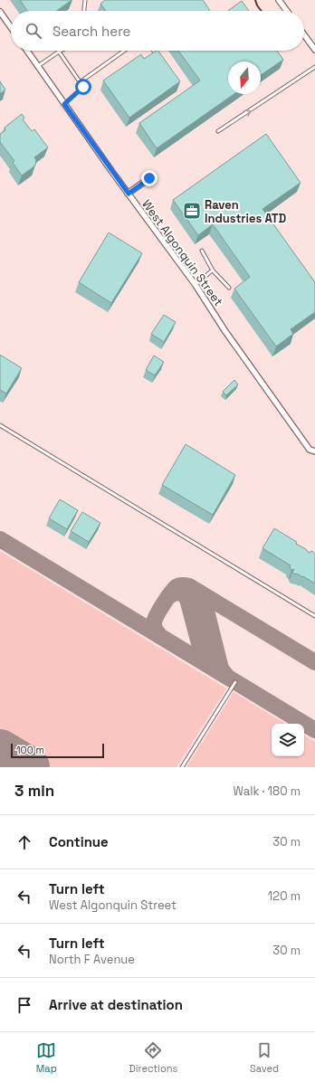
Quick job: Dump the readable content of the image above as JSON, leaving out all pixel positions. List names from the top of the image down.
{
  "streets": {
    "street": ["West Algonquin Street"]
  },
  "places": {
    "office": ["Raven Industries ATD"]
  },
  "scale_bar": "100 m",
  "north": "bottom",
  "page": {
    "search": "Search here",
    "scale": "100 m",
    "heading": ["3 min", "Walk · 180 m"],
    "list": [
      ["Continue", "30 m"],
      ["Turn left", "West Algonquin Street", "120 m"],
      ["Turn left", "North F Avenue", "30 m"],
      "Arrive at destination"
    ],
    "nav": ["Map", "Directions", "Saved"]
  }
}
